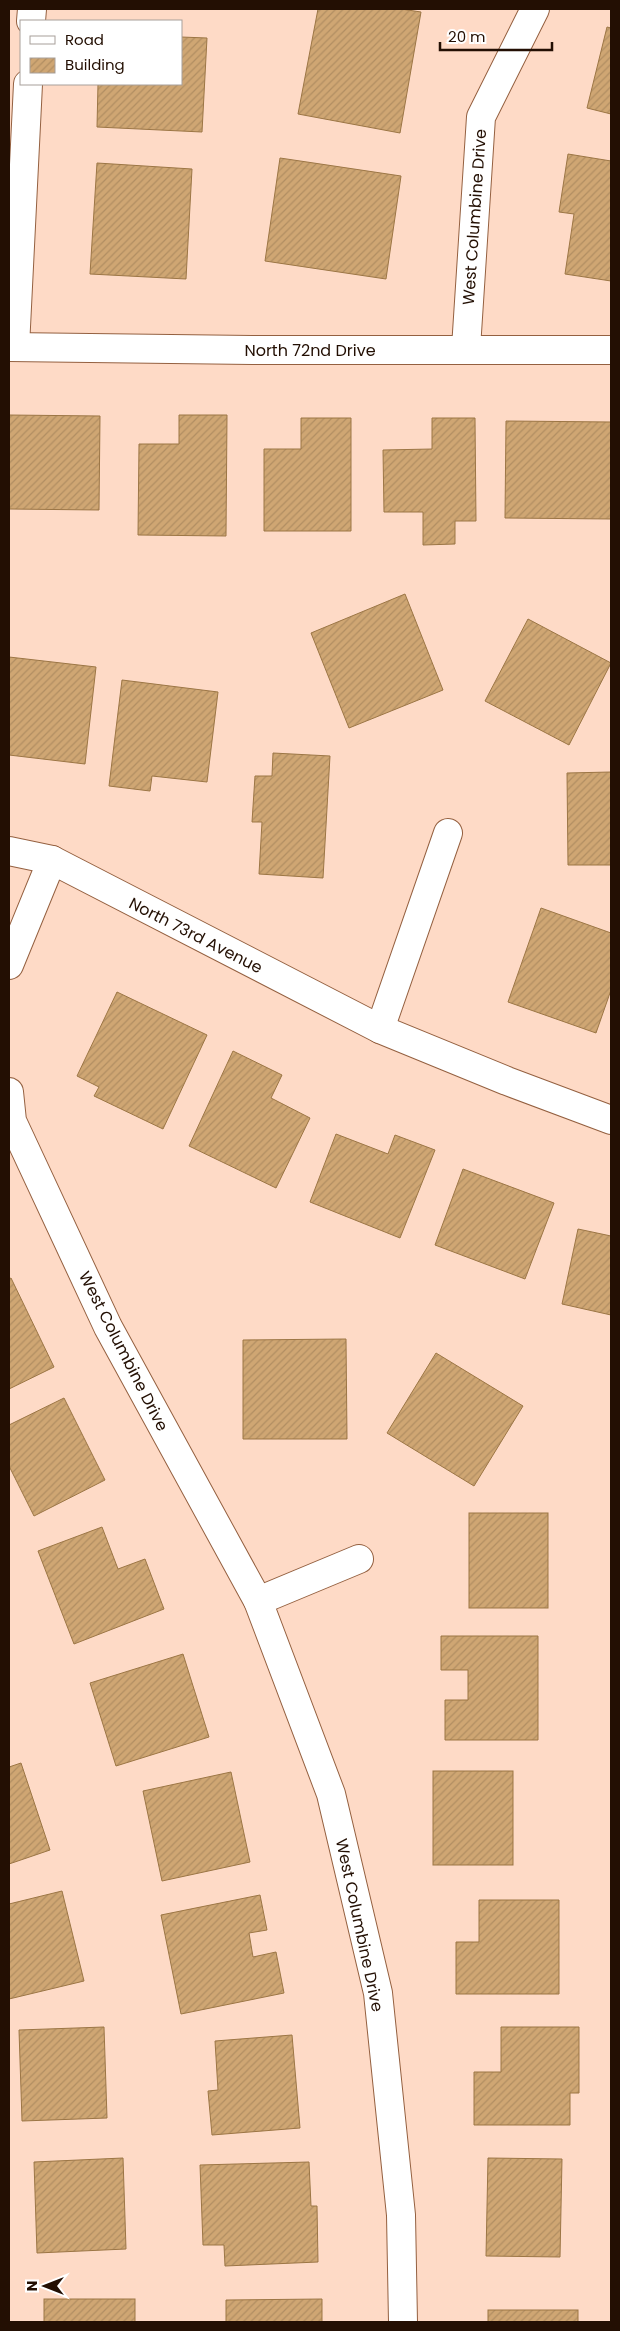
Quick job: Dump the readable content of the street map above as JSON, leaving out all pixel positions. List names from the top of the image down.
{
  "streets": {
    "street": ["West Columbine Drive", "North 72nd Drive", "North 73rd Avenue"]
  },
  "crossings": [
    ["West Columbine Drive", "North 72nd Drive"]
  ],
  "legend": ["Road", "Building"],
  "scale_bar": "20 m",
  "north": "left"
}
